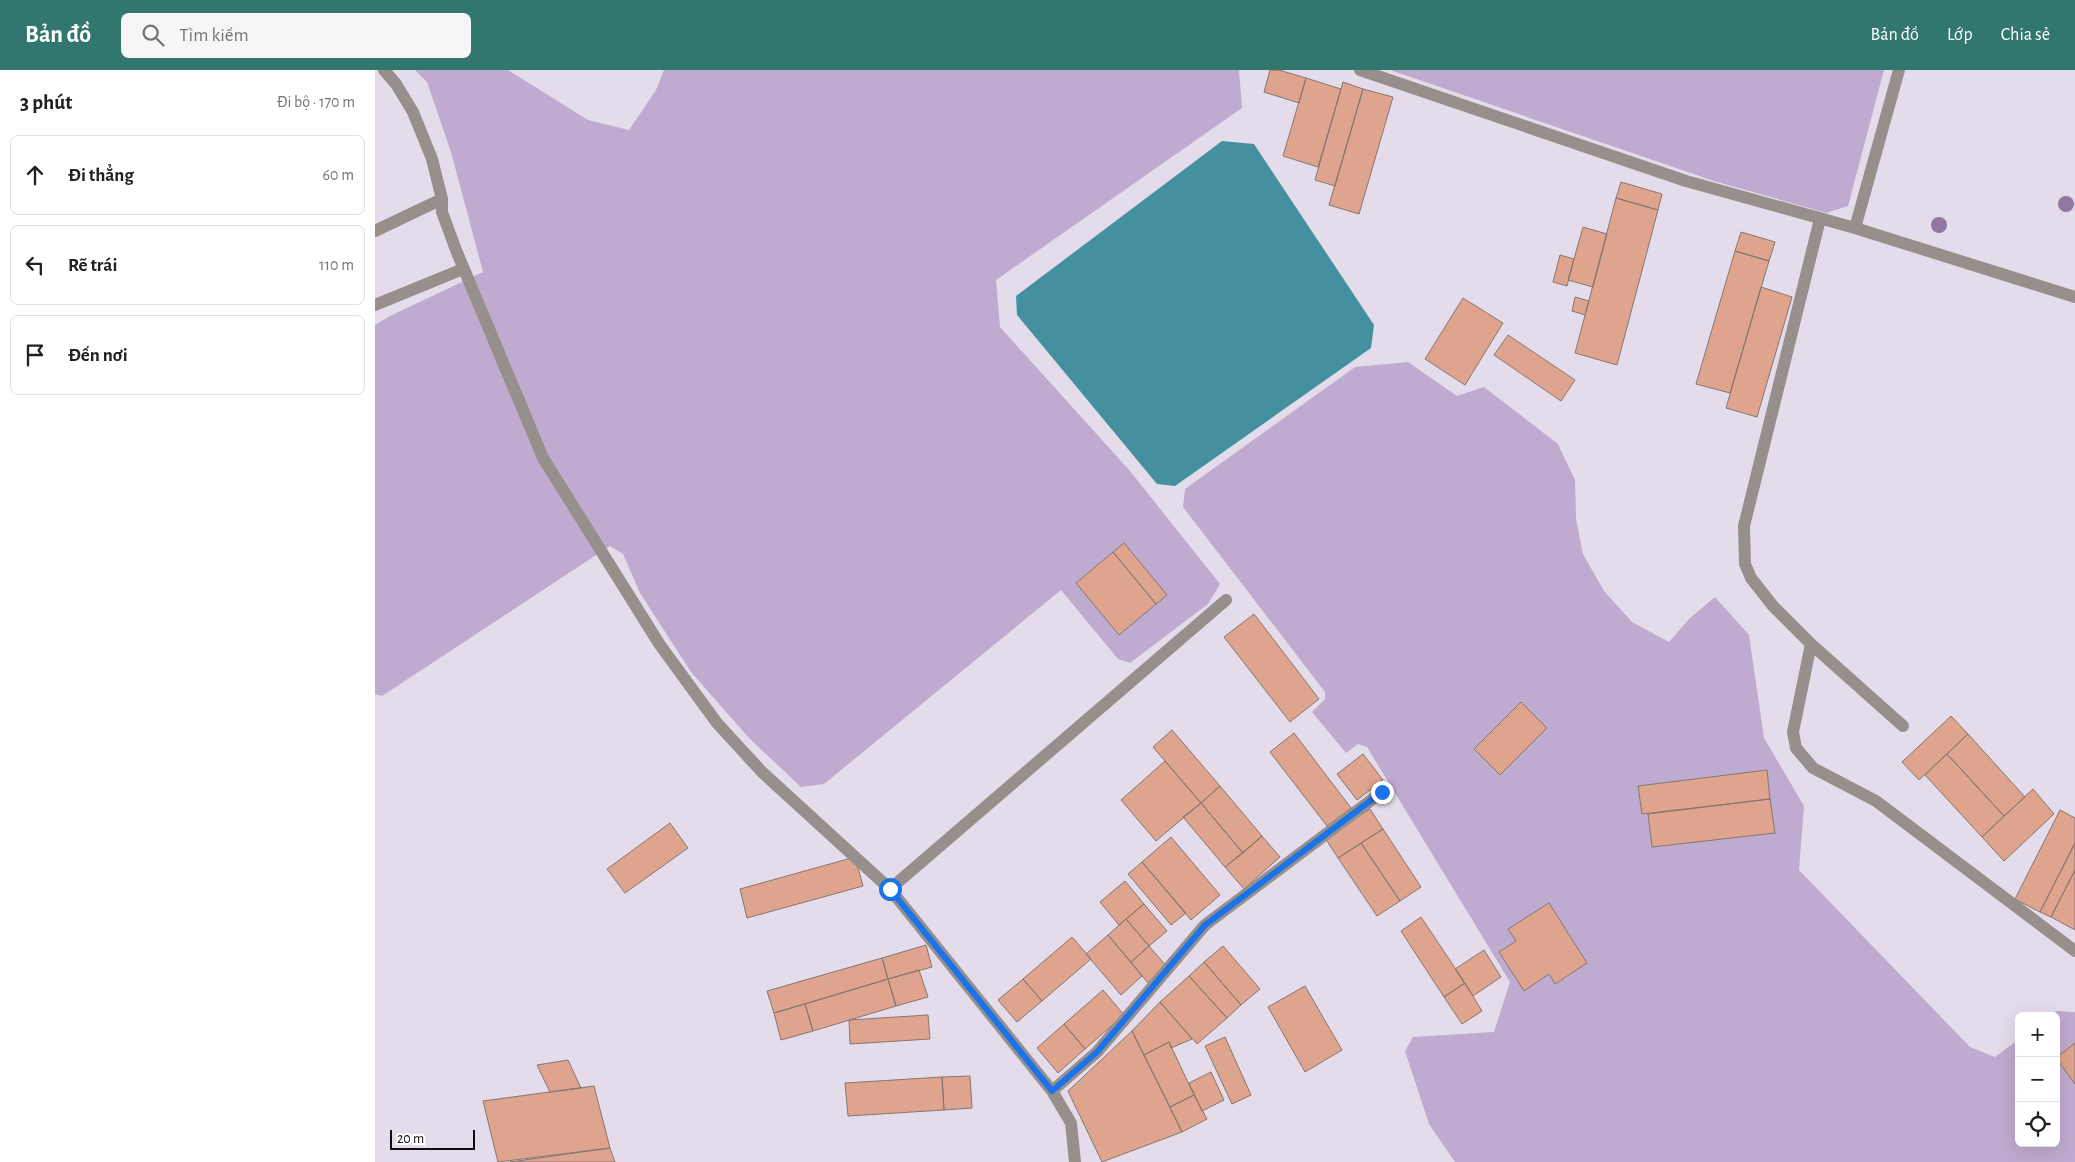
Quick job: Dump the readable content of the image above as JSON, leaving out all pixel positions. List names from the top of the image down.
{
  "scale_bar": "20 m",
  "page": {
    "header": "Bản đồ",
    "search": "Tìm kiếm",
    "nav": ["Bản đồ", "Lớp", "Chia sẻ"],
    "heading": ["3 phút", "Đi bộ · 170 m"],
    "list": [
      ["Đi thẳng", "60 m"],
      ["Rẽ trái", "110 m"],
      "Đến nơi"
    ],
    "map_buttons": ["+", "−"],
    "scale": "20 m"
  }
}
